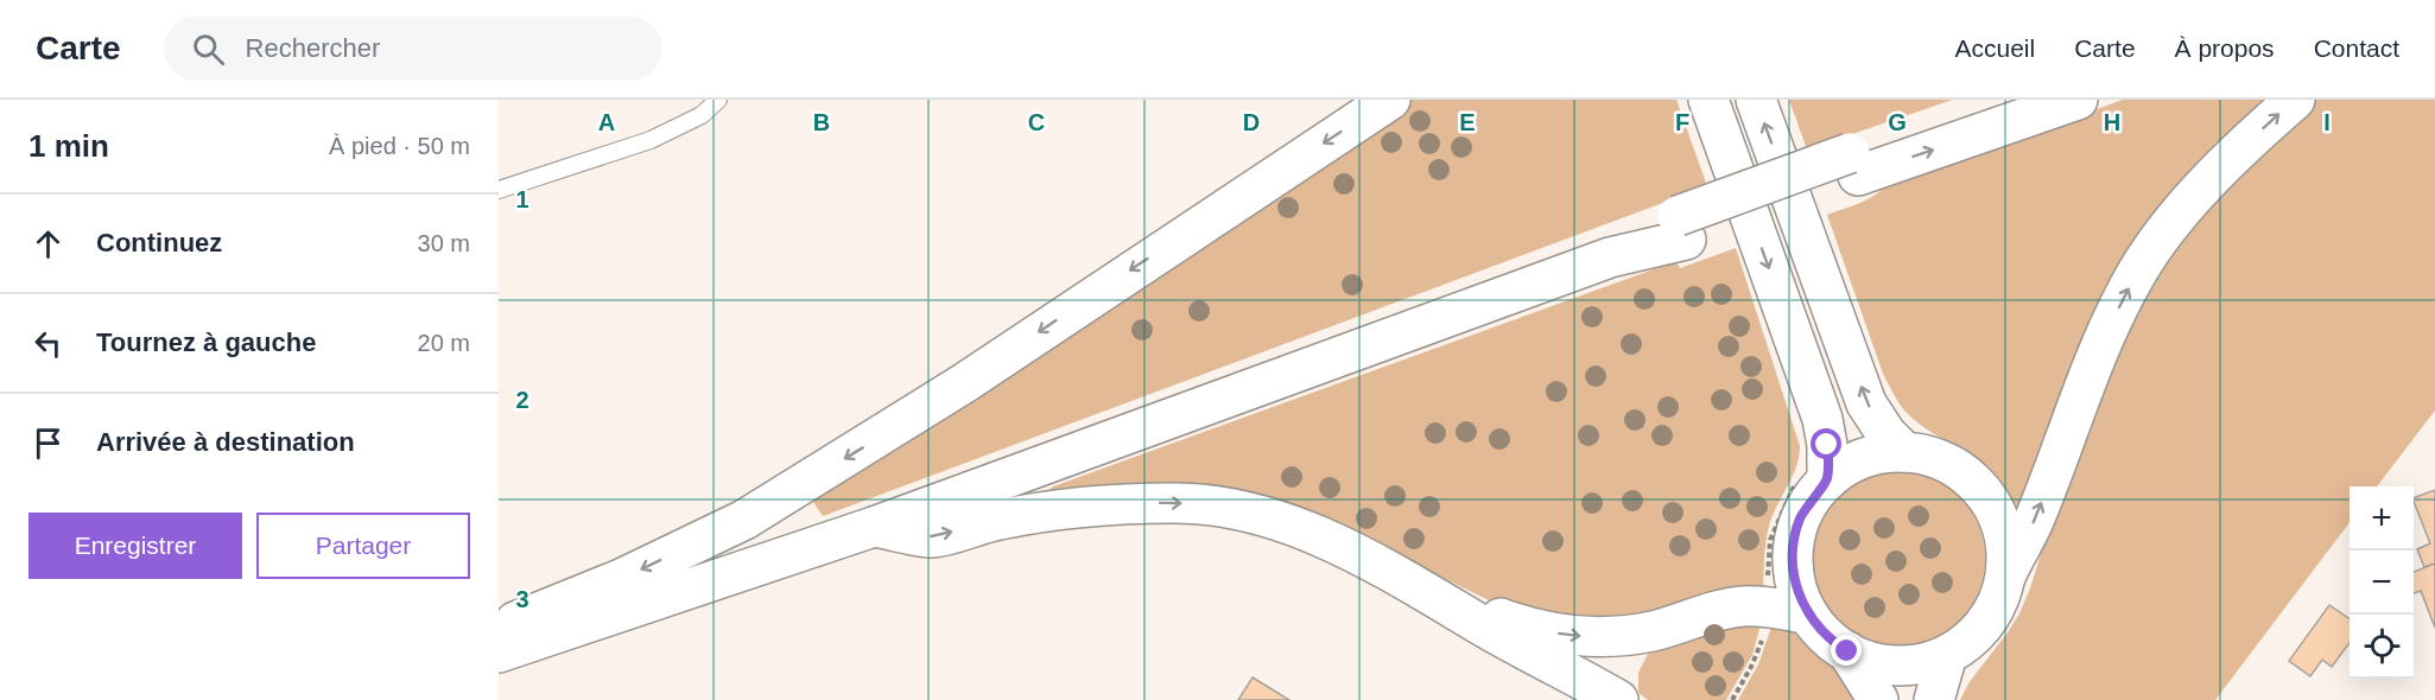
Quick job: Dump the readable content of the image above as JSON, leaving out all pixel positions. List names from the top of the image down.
{
  "page": {
    "header": "Carte",
    "search": "Rechercher",
    "nav": [
      "Accueil",
      "Carte",
      "À propos",
      "Contact"
    ],
    "heading": ["1 min", "À pied · 50 m"],
    "list": [
      ["Continuez", "30 m"],
      ["Tournez à gauche", "20 m"],
      "Arrivée à destination"
    ],
    "map_buttons": ["+", "−"],
    "buttons": ["Enregistrer", "Partager"]
  },
  "grid": {
    "columns": [
      "A",
      "B",
      "C",
      "D",
      "E",
      "F",
      "G",
      "H",
      "I"
    ],
    "rows": ["1", "2", "3"]
  }
}
